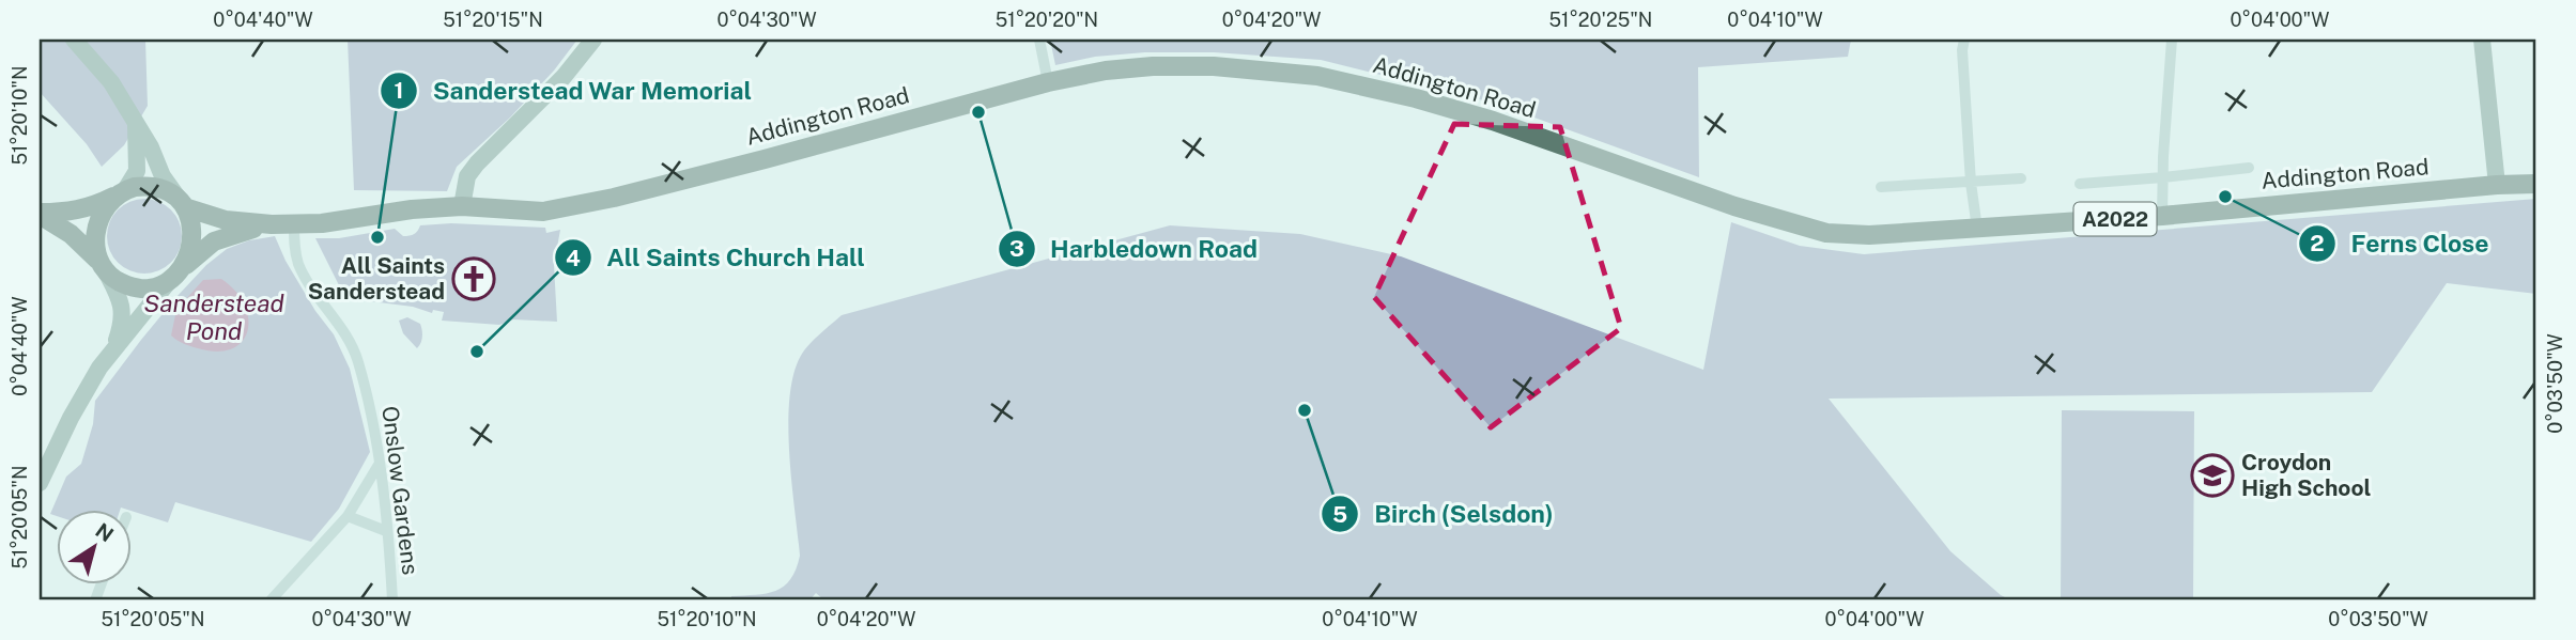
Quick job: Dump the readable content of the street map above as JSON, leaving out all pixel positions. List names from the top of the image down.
{
  "streets": {
    "main road": ["Addington Road", "A2022"],
    "street": ["Onslow Gardens"]
  },
  "crossings": [
    ["Addington Road", "A2022"],
    ["Addington Road", "Onslow Gardens"]
  ],
  "water": ["Sanderstead Pond"],
  "places": {
    "other": [
      "Harbledown Road",
      "Ferns Close",
      "Sanderstead War Memorial",
      "All Saints Church Hall",
      "Birch (Selsdon)"
    ],
    "church": ["All Saints Sanderstead"],
    "school or university": ["Croydon High School"]
  },
  "north": "top right",
  "coordinates": [
    "0°04'40\"W",
    "51°20'15\"N",
    "0°04'30\"W",
    "51°20'20\"N",
    "0°04'20\"W",
    "51°20'25\"N",
    "0°04'10\"W",
    "0°04'00\"W",
    "51°20'10\"N",
    "0°03'50\"W",
    "51°20'05\"N"
  ]
}
